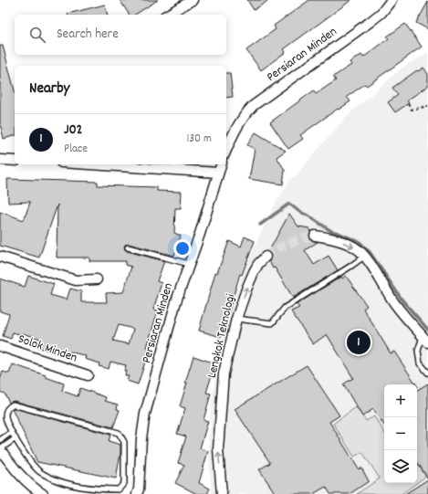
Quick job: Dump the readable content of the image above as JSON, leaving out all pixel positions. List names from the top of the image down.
{
  "streets": {
    "street": ["Persiaran Minden", "Lengkok Teknologi", "Solok Minden"]
  },
  "one_way": ["Lengkok Teknologi"],
  "page": {
    "search": "Search here",
    "heading": "Nearby",
    "list": [
      {
        "mark": "1",
        "name": "J02",
        "note": "Place",
        "value": "130 m"
      }
    ],
    "pins": "1",
    "map_buttons": ["+", "−"]
  }
}
